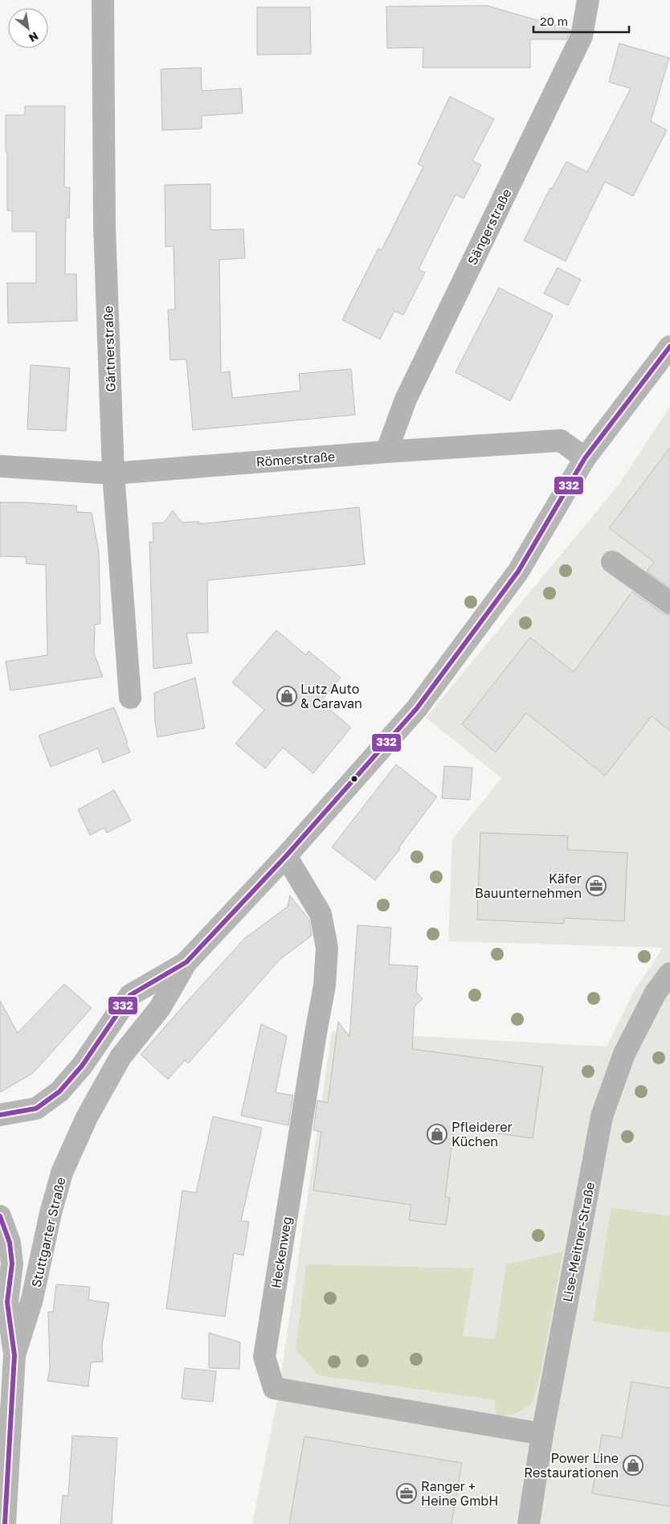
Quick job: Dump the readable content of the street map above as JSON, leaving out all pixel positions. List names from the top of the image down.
{
  "streets": {
    "main road": ["Stuttgarter Straße"],
    "street": [
      "Sängerstraße",
      "Gärtnerstraße",
      "Römerstraße",
      "Lise-Meitner-Straße",
      "Heckenweg"
    ]
  },
  "crossings": [
    ["Sängerstraße", "Römerstraße"],
    ["Gärtnerstraße", "Römerstraße"],
    ["Römerstraße", "Stuttgarter Straße"],
    ["Stuttgarter Straße", "Heckenweg"],
    ["Lise-Meitner-Straße", "Heckenweg"]
  ],
  "places": {
    "shop": ["Lutz Auto & Caravan", "Pfleiderer Küchen", "Power Line Restaurationen"],
    "office": ["Käfer Bauunternehmen", "Ranger + Heine GmbH"]
  },
  "lines": ["transit line 332"],
  "scale_bar": "20 m",
  "north": "bottom right"
}
